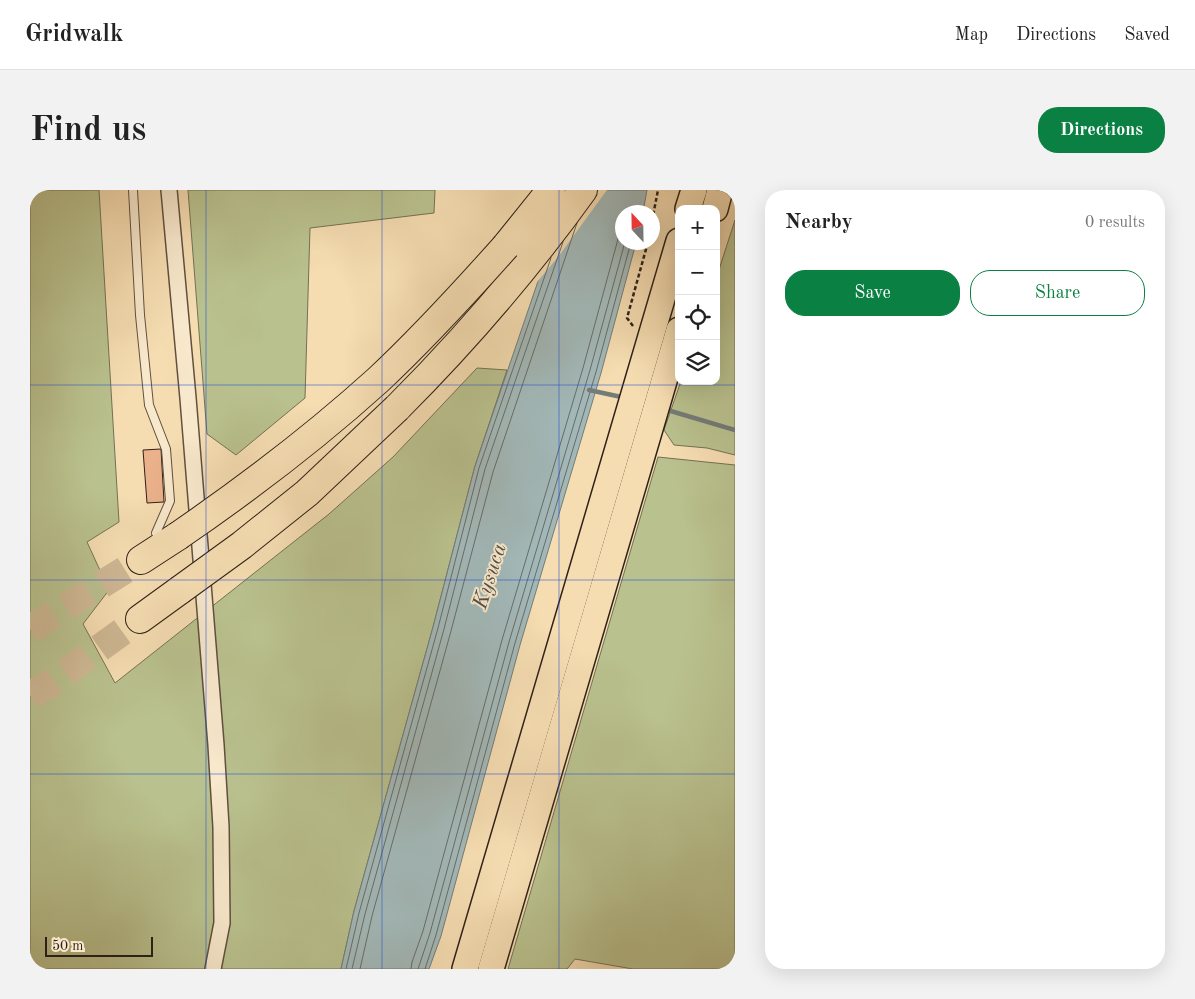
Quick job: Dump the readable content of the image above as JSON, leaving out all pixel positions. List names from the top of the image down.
{
  "water": ["Kysuca"],
  "scale_bar": "50 m",
  "north": "top",
  "page": {
    "header": "Gridwalk",
    "nav": ["Map", "Directions", "Saved"],
    "buttons": [
      "Directions",
      ["Save", "Share"]
    ],
    "title": "Find us",
    "heading": ["Nearby", "0 results"],
    "map_buttons": ["+", "−"],
    "scale": "50 m"
  }
}
